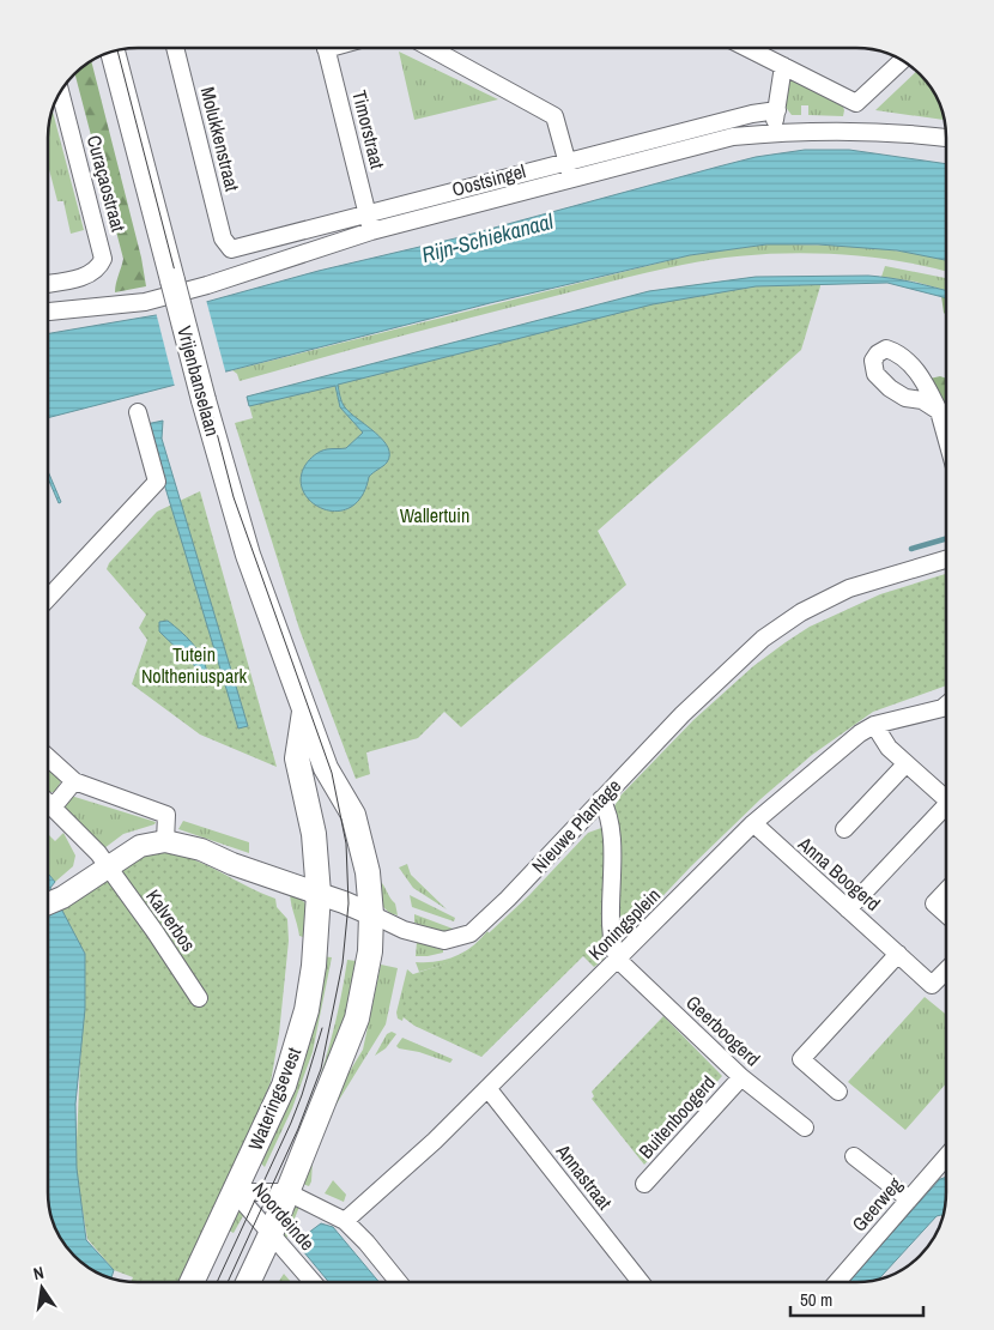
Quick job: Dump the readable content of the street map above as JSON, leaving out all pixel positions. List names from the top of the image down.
{
  "streets": {
    "main road": ["Vrijenbanselaan", "Wateringsevest"],
    "street": [
      "Timorstraat",
      "Molukkenstraat",
      "Oostsingel",
      "Curaçaostraat",
      "Nieuwe Plantage",
      "Anna Boogerd",
      "Kalverbos",
      "Koningsplein",
      "Geerboogerd",
      "Buitenboogerd",
      "Annastraat",
      "Geerweg",
      "Noordeinde"
    ]
  },
  "crossings": [
    ["Timorstraat", "Oostsingel"],
    ["Molukkenstraat", "Oostsingel"],
    ["Vrijenbanselaan", "Nieuwe Plantage"],
    ["Vrijenbanselaan", "Wateringsevest"],
    ["Nieuwe Plantage", "Kalverbos"],
    ["Nieuwe Plantage", "Wateringsevest"],
    ["Anna Boogerd", "Koningsplein"],
    ["Koningsplein", "Geerboogerd"],
    ["Koningsplein", "Annastraat"],
    ["Koningsplein", "Noordeinde"],
    ["Geerboogerd", "Buitenboogerd"],
    ["Wateringsevest", "Noordeinde"]
  ],
  "water": ["Rijn-Schiekanaal"],
  "parks": ["Wallertuin", "Tutein Noltheniuspark"],
  "scale_bar": "50 m",
  "north": "top"
}
